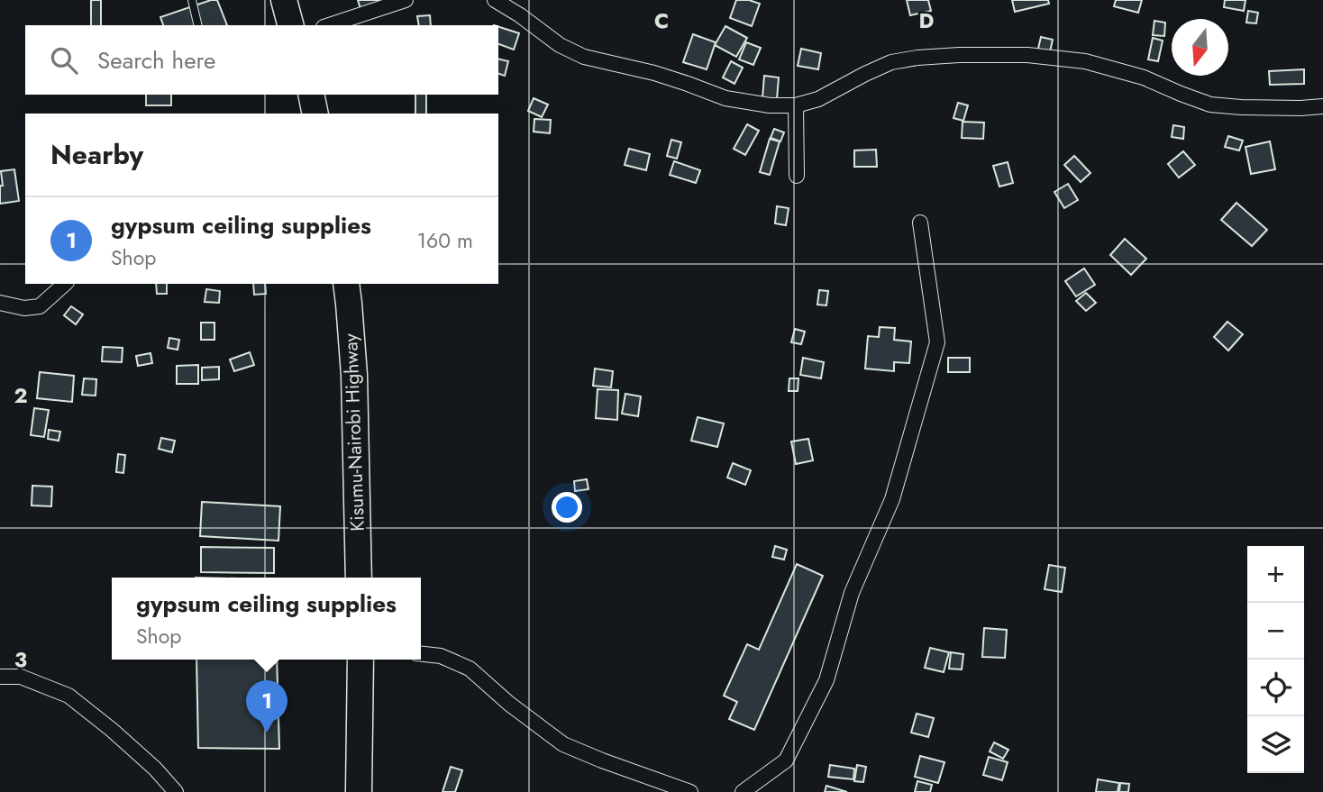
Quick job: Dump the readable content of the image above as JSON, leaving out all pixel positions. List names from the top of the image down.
{
  "streets": {
    "highway": ["Kisumu-Nairobi Highway"]
  },
  "north": "bottom",
  "page": {
    "search": "Search here",
    "heading": "Nearby",
    "list": [
      {
        "mark": "1",
        "name": "gypsum ceiling supplies",
        "note": "Shop",
        "value": "160 m"
      }
    ],
    "map_buttons": ["+", "−"],
    "popup": ["gypsum ceiling supplies", "Shop"],
    "pins": "1"
  },
  "grid": {
    "columns": ["C", "D"],
    "rows": ["2", "3"]
  }
}
